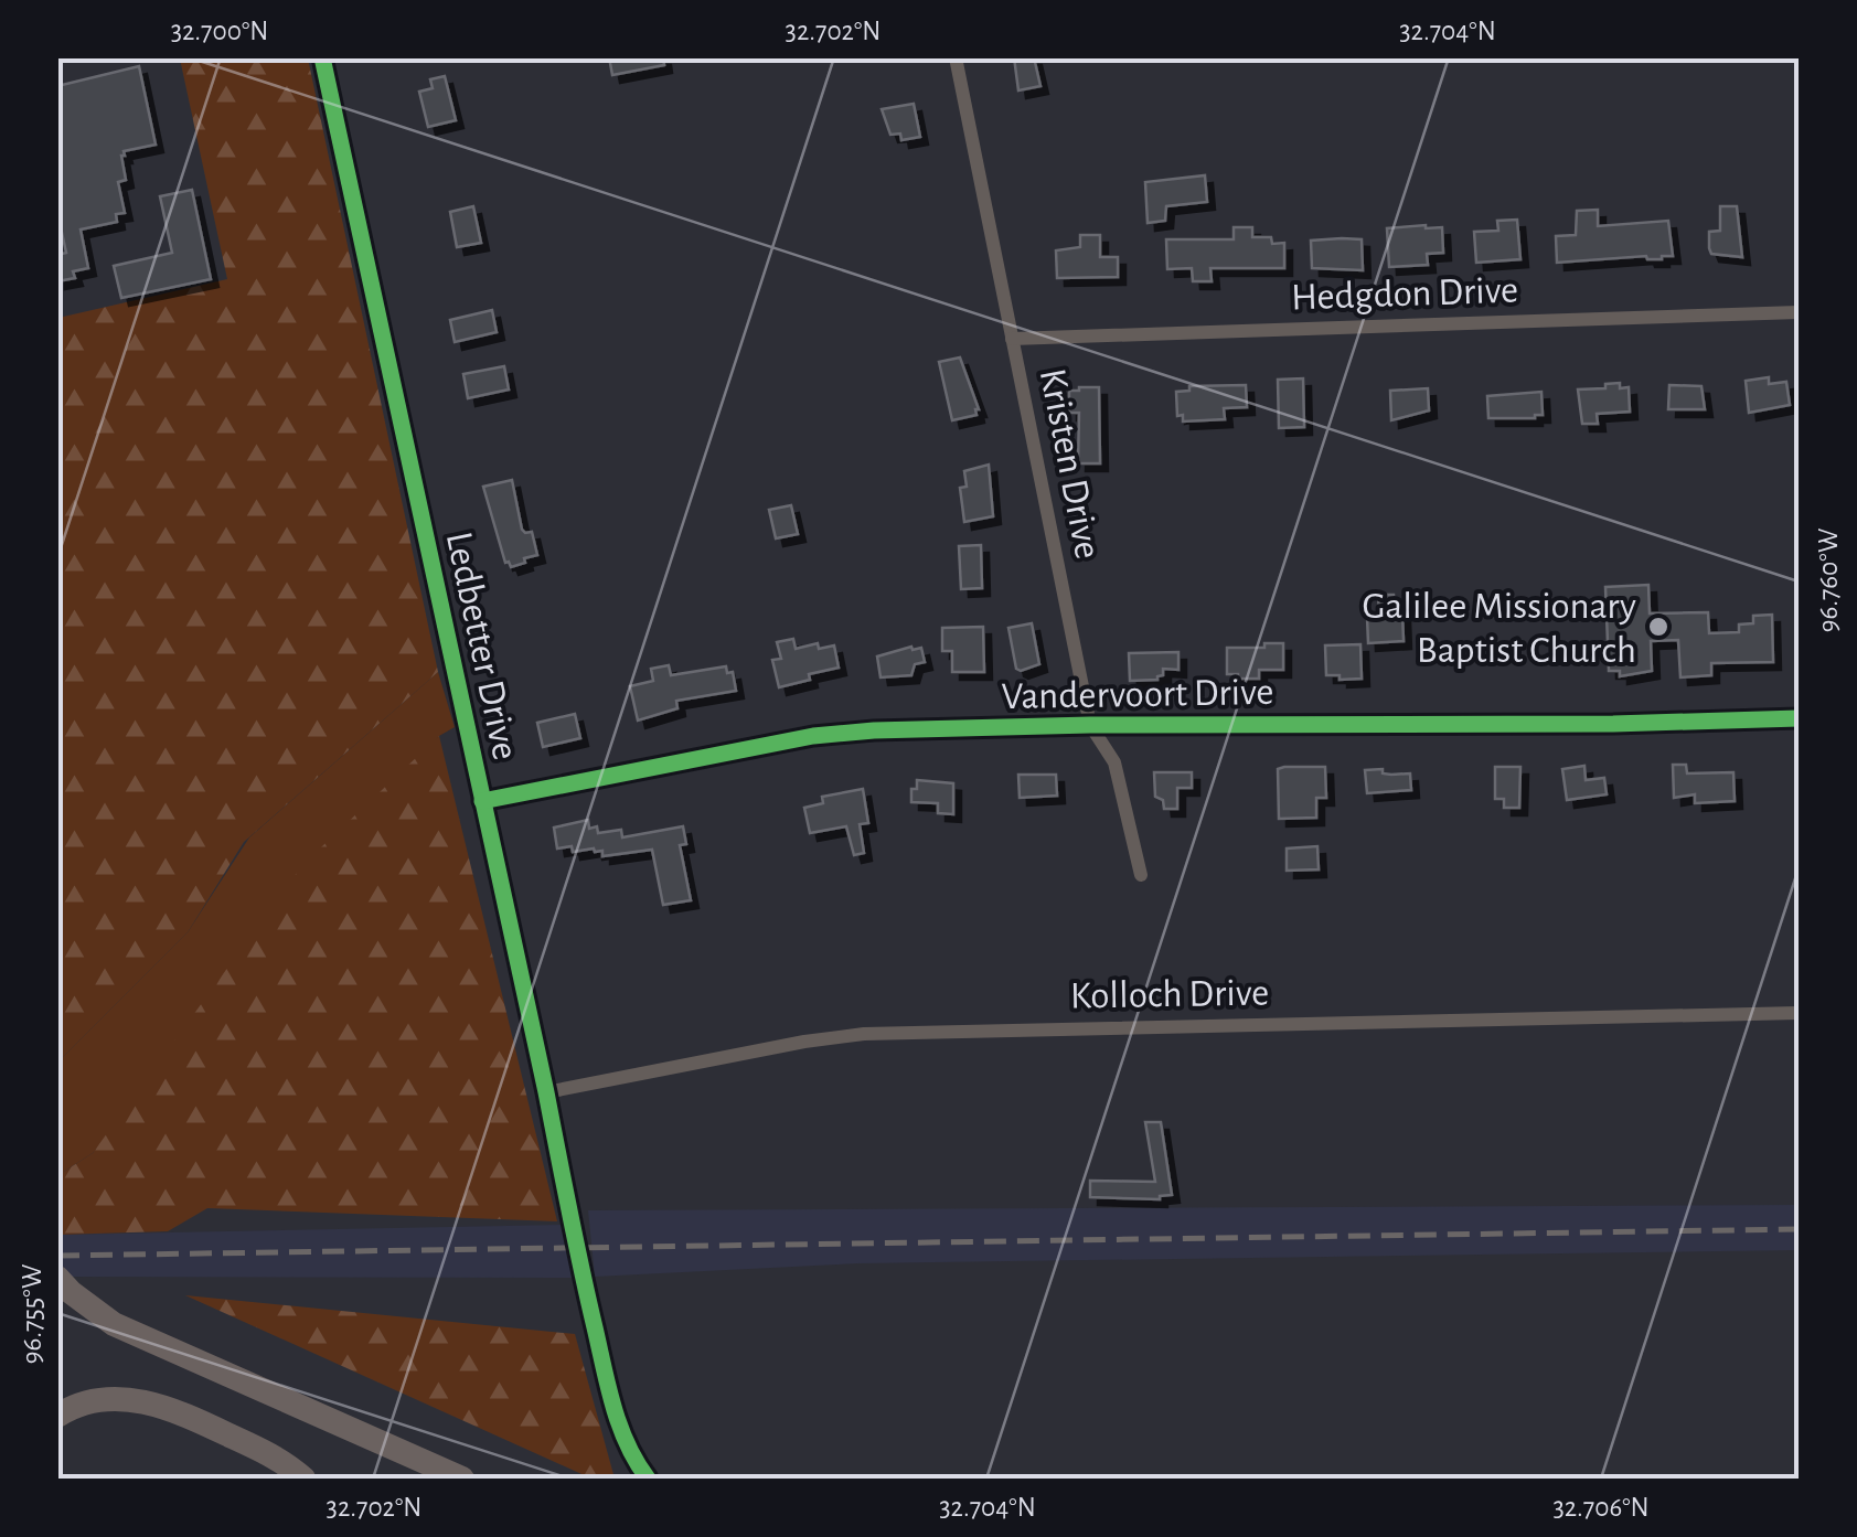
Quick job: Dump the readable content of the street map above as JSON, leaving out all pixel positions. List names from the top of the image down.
{
  "streets": {
    "street": [
      "Hedgdon Drive",
      "Kristen Drive",
      "Ledbetter Drive",
      "Vandervoort Drive",
      "Kolloch Drive"
    ]
  },
  "crossings": [
    ["Hedgdon Drive", "Kristen Drive"],
    ["Kristen Drive", "Vandervoort Drive"],
    ["Ledbetter Drive", "Vandervoort Drive"],
    ["Ledbetter Drive", "Kolloch Drive"]
  ],
  "places": ["Galilee Missionary Baptist Church"],
  "coordinates": [
    "32.700°N",
    "32.702°N",
    "32.704°N",
    "96.760°W",
    "96.755°W",
    "32.706°N"
  ]
}
